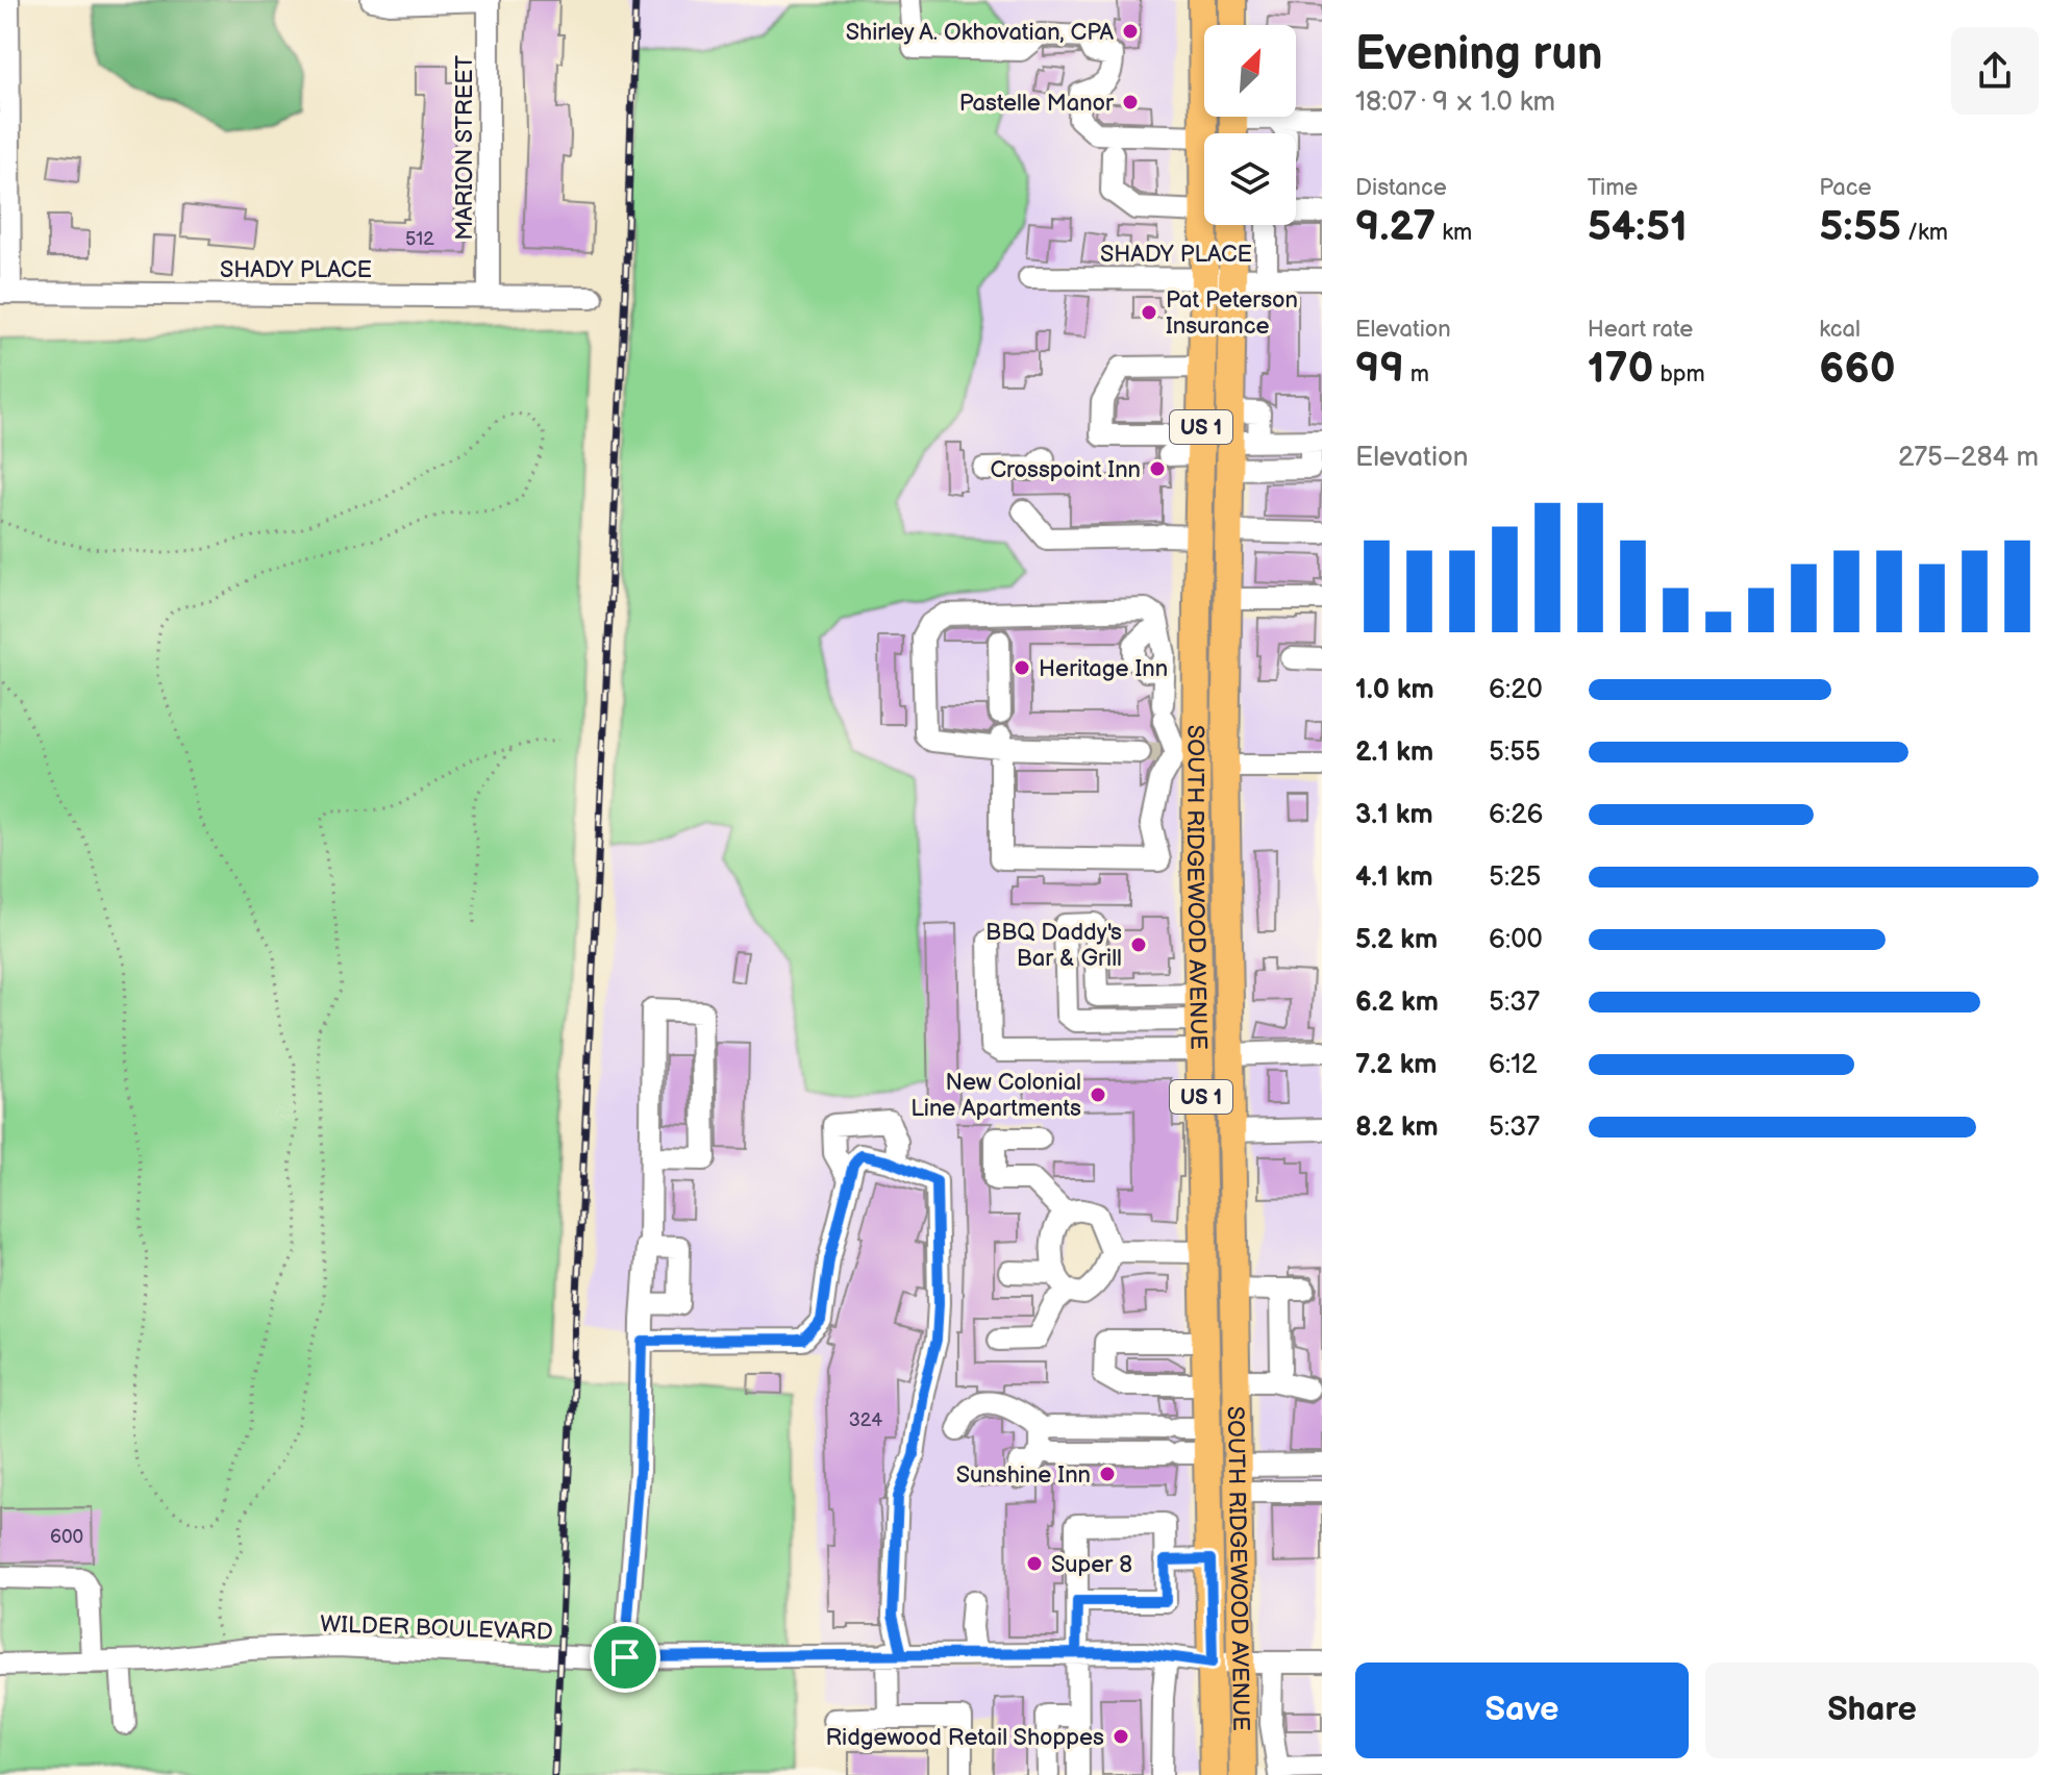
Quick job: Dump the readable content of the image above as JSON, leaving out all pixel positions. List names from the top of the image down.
{
  "streets": {
    "main road": ["US 1", "SOUTH RIDGEWOOD AVENUE"],
    "street": ["MARION STREET", "SHADY PLACE", "WILDER BOULEVARD"]
  },
  "crossings": [
    ["MARION STREET", "SHADY PLACE"],
    ["SHADY PLACE", "SOUTH RIDGEWOOD AVENUE"],
    ["SOUTH RIDGEWOOD AVENUE", "WILDER BOULEVARD"]
  ],
  "places": [
    "Shirley A. Okhovatian, CPA",
    "Pastelle Manor",
    "Pat Peterson Insurance",
    "Crosspoint Inn",
    "Heritage Inn",
    "BBQ Daddy's Bar & Grill",
    "New Colonial Line Apartments",
    "Sunshine Inn",
    "Super 8",
    "Ridgewood Retail Shoppes"
  ],
  "house_numbers": ["512", "324", "600"],
  "north": "top right",
  "page": {
    "heading": ["Evening run", "18:07 · 9 × 1.0 km"],
    "stats": [
      ["Distance", "9.27 km"],
      ["Time", "54:51"],
      ["Pace", "5:55 /km"],
      ["Elevation", "99 m"],
      ["Heart rate", "170 bpm"],
      ["kcal", "660"]
    ],
    "chart": ["Elevation", "275–284 m"],
    "list": [
      {
        "name": "1.0 km",
        "note": "6:20"
      },
      {
        "name": "2.1 km",
        "note": "5:55"
      },
      {
        "name": "3.1 km",
        "note": "6:26"
      },
      {
        "name": "4.1 km",
        "note": "5:25"
      },
      {
        "name": "5.2 km",
        "note": "6:00"
      },
      {
        "name": "6.2 km",
        "note": "5:37"
      },
      {
        "name": "7.2 km",
        "note": "6:12"
      },
      {
        "name": "8.2 km",
        "note": "5:37"
      }
    ],
    "buttons": ["Save", "Share"]
  }
}
